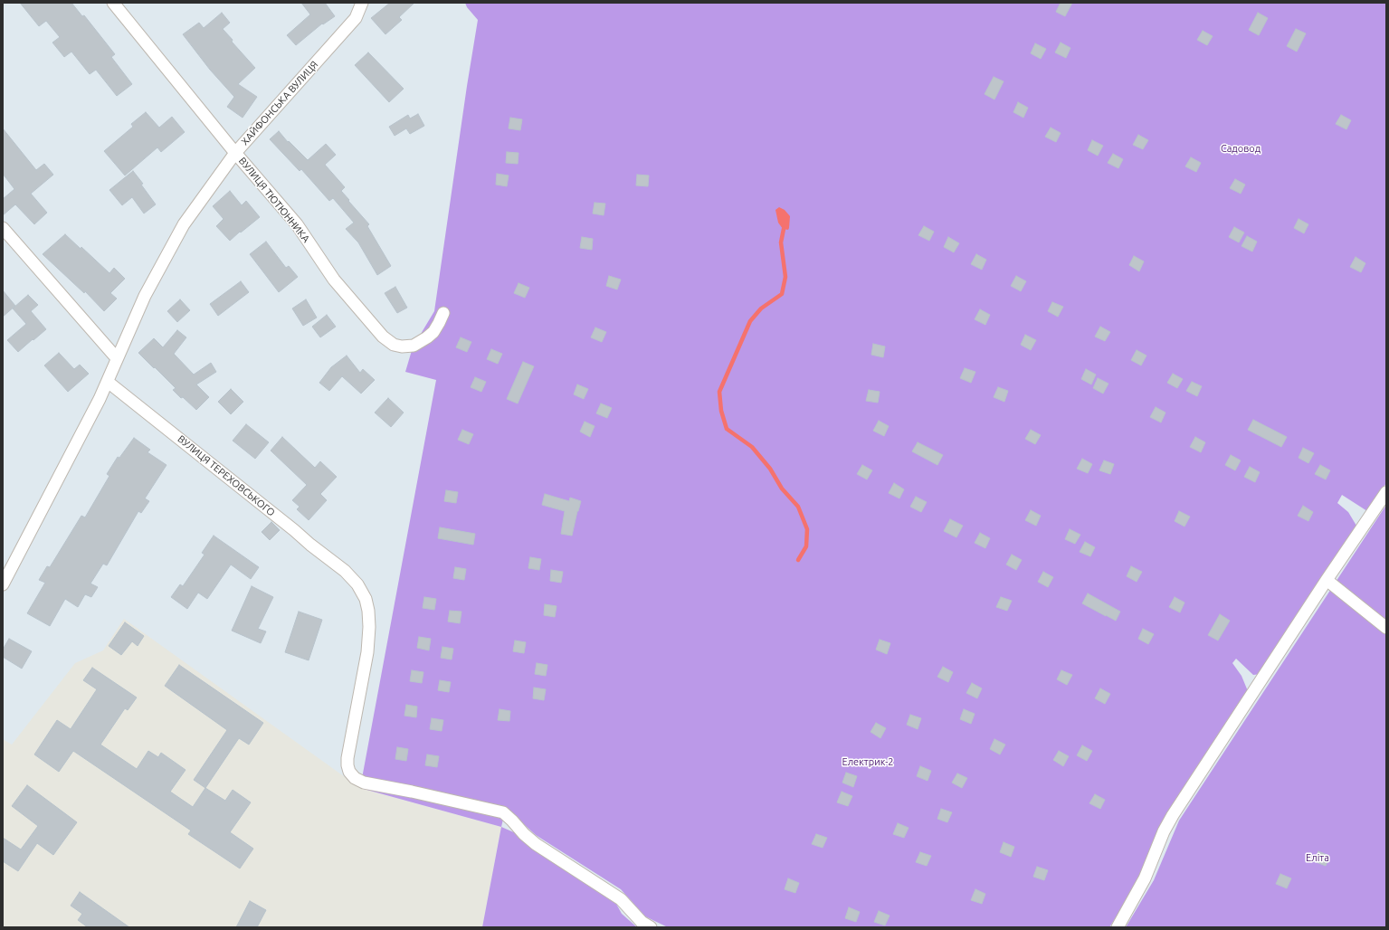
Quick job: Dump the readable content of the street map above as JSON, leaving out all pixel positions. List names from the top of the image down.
{
  "streets": {
    "street": ["ХАЙФОНСЬКА ВУЛИЦЯ", "ВУЛИЦЯ ТЮТЮННИКА", "ВУЛИЦЯ ТЕРЕХОВСЬКОГО"]
  },
  "crossings": [
    ["ХАЙФОНСЬКА ВУЛИЦЯ", "ВУЛИЦЯ ТЮТЮННИКА"]
  ],
  "parks": ["Садовод", "Електрик-2", "Еліта"]
}
